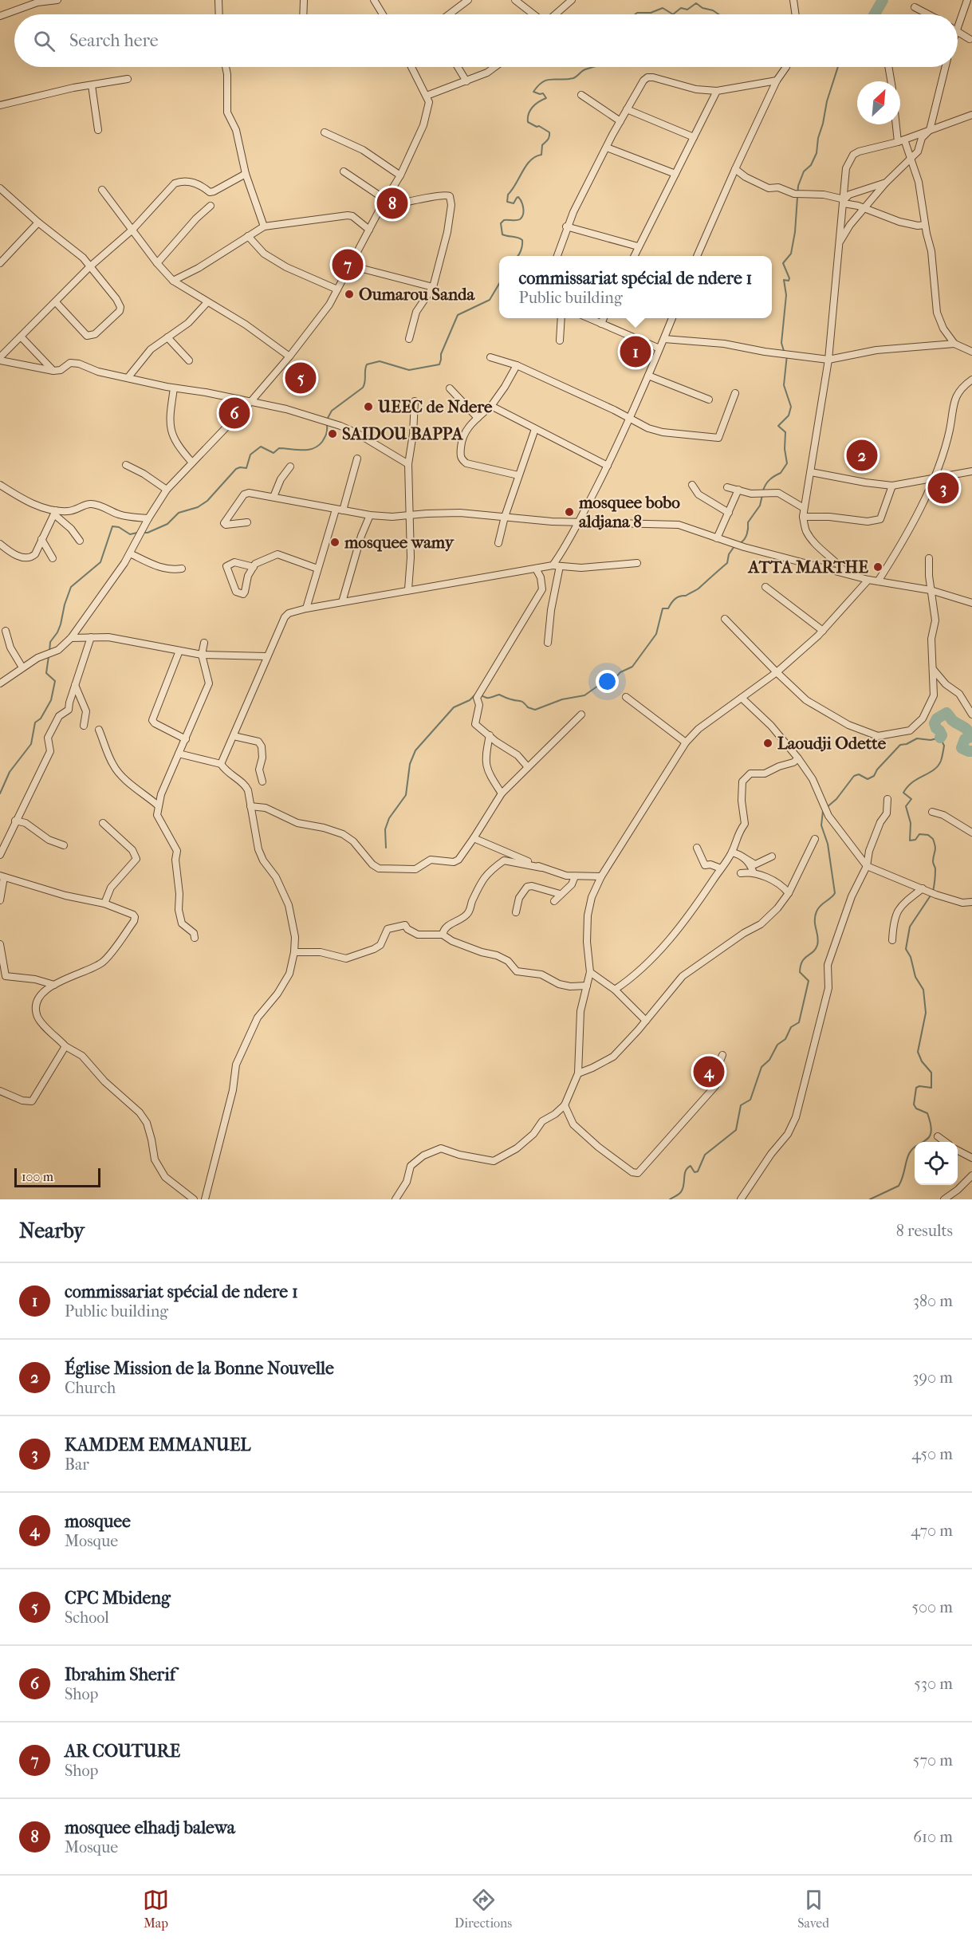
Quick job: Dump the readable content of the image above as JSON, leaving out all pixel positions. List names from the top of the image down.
{
  "places": [
    "Oumarou Sanda",
    "UEEC de Ndere",
    "SAIDOU BAPPA",
    "mosquee bobo aldjana 8",
    "mosquee wamy",
    "ATTA MARTHE",
    "Laoudji Odette"
  ],
  "scale_bar": "100 m",
  "north": "top right",
  "page": {
    "search": "Search here",
    "pins": [
      "8",
      "7",
      "1",
      "5",
      "6",
      "2",
      "3",
      "4"
    ],
    "popup": ["commissariat spécial de ndere 1", "Public building"],
    "scale": "100 m",
    "heading": ["Nearby", "8 results"],
    "list": [
      {
        "mark": "1",
        "name": "commissariat spécial de ndere 1",
        "note": "Public building",
        "value": "380 m"
      },
      {
        "mark": "2",
        "name": "Église Mission de la Bonne Nouvelle",
        "note": "Church",
        "value": "390 m"
      },
      {
        "mark": "3",
        "name": "KAMDEM EMMANUEL",
        "note": "Bar",
        "value": "450 m"
      },
      {
        "mark": "4",
        "name": "mosquee",
        "note": "Mosque",
        "value": "470 m"
      },
      {
        "mark": "5",
        "name": "CPC Mbideng",
        "note": "School",
        "value": "500 m"
      },
      {
        "mark": "6",
        "name": "Ibrahim Sherif",
        "note": "Shop",
        "value": "530 m"
      },
      {
        "mark": "7",
        "name": "AR COUTURE",
        "note": "Shop",
        "value": "570 m"
      },
      {
        "mark": "8",
        "name": "mosquee elhadj balewa",
        "note": "Mosque",
        "value": "610 m"
      }
    ],
    "nav": ["Map", "Directions", "Saved"]
  }
}
